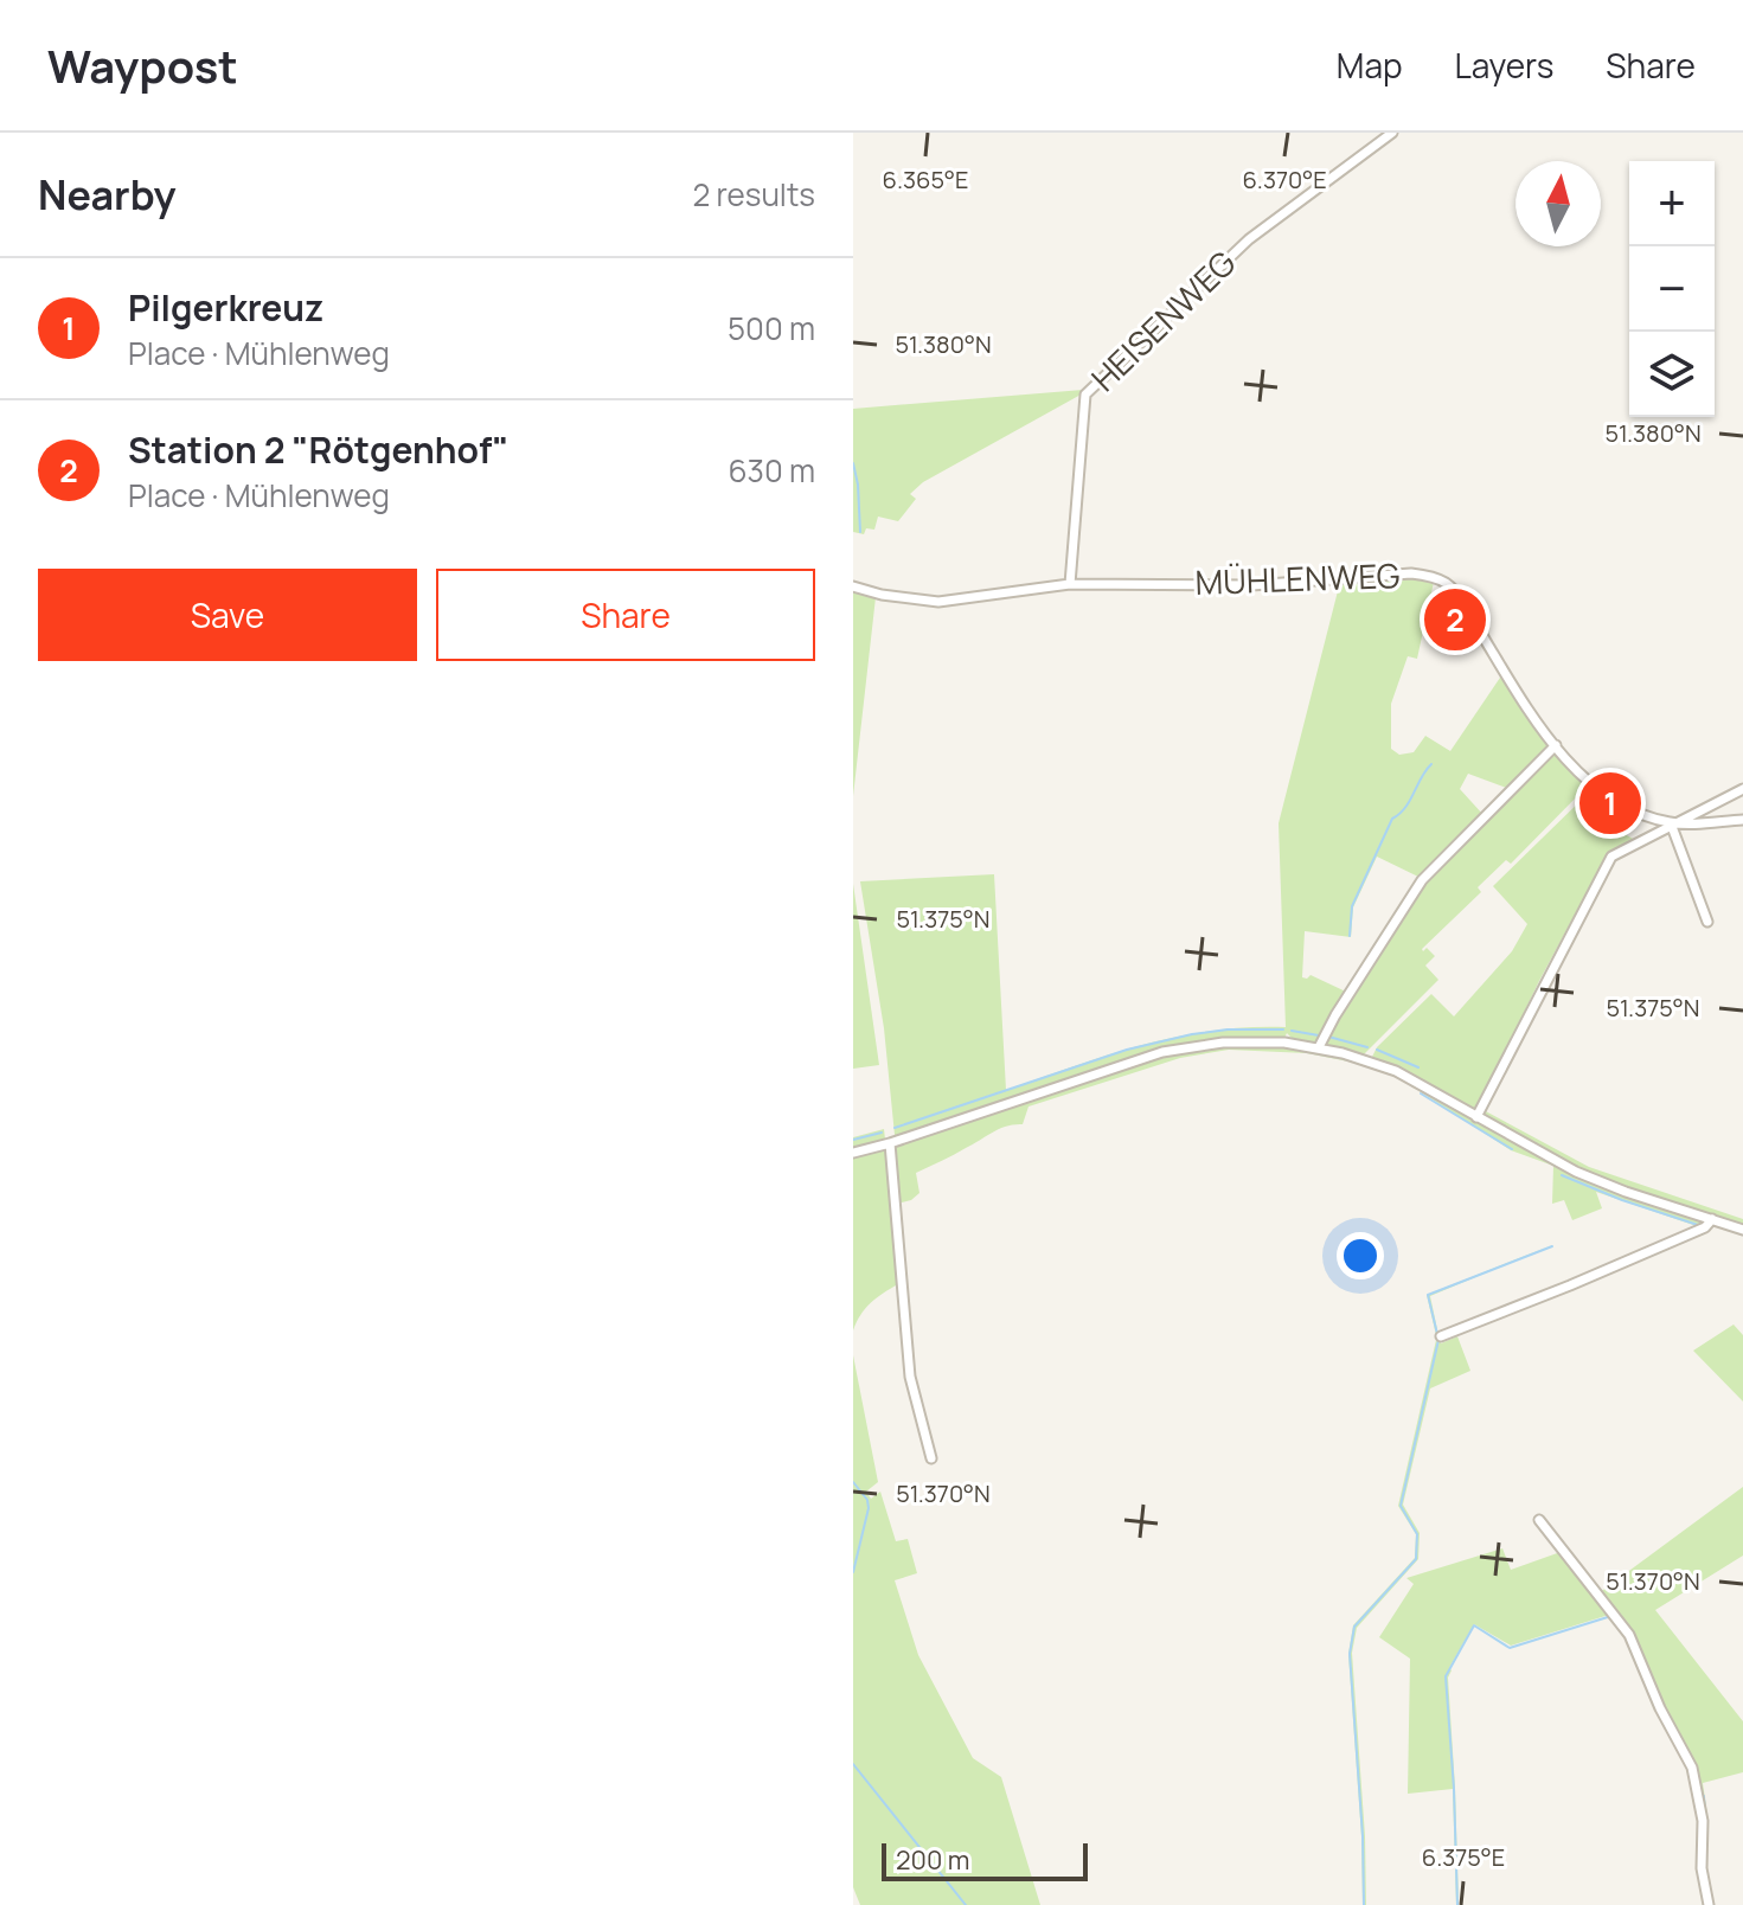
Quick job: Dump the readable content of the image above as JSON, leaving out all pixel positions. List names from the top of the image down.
{
  "streets": {
    "street": ["HEISENWEG", "MÜHLENWEG"]
  },
  "crossings": [
    ["HEISENWEG", "MÜHLENWEG"]
  ],
  "scale_bar": "200 m",
  "north": "top",
  "page": {
    "header": "Waypost",
    "nav": ["Map", "Layers", "Share"],
    "heading": ["Nearby", "2 results"],
    "map_buttons": ["+", "−"],
    "list": [
      {
        "mark": "1",
        "name": "Pilgerkreuz",
        "note": "Place · Mühlenweg",
        "value": "500 m"
      },
      {
        "mark": "2",
        "name": "Station 2 \"Rötgenhof\"",
        "note": "Place · Mühlenweg",
        "value": "630 m"
      }
    ],
    "buttons": ["Save", "Share"],
    "pins": ["2", "1"],
    "scale": "200 m"
  },
  "coordinates": [
    "6.365°E",
    "6.370°E",
    "51.380°N",
    "51.375°N",
    "51.370°N",
    "6.375°E"
  ]
}
